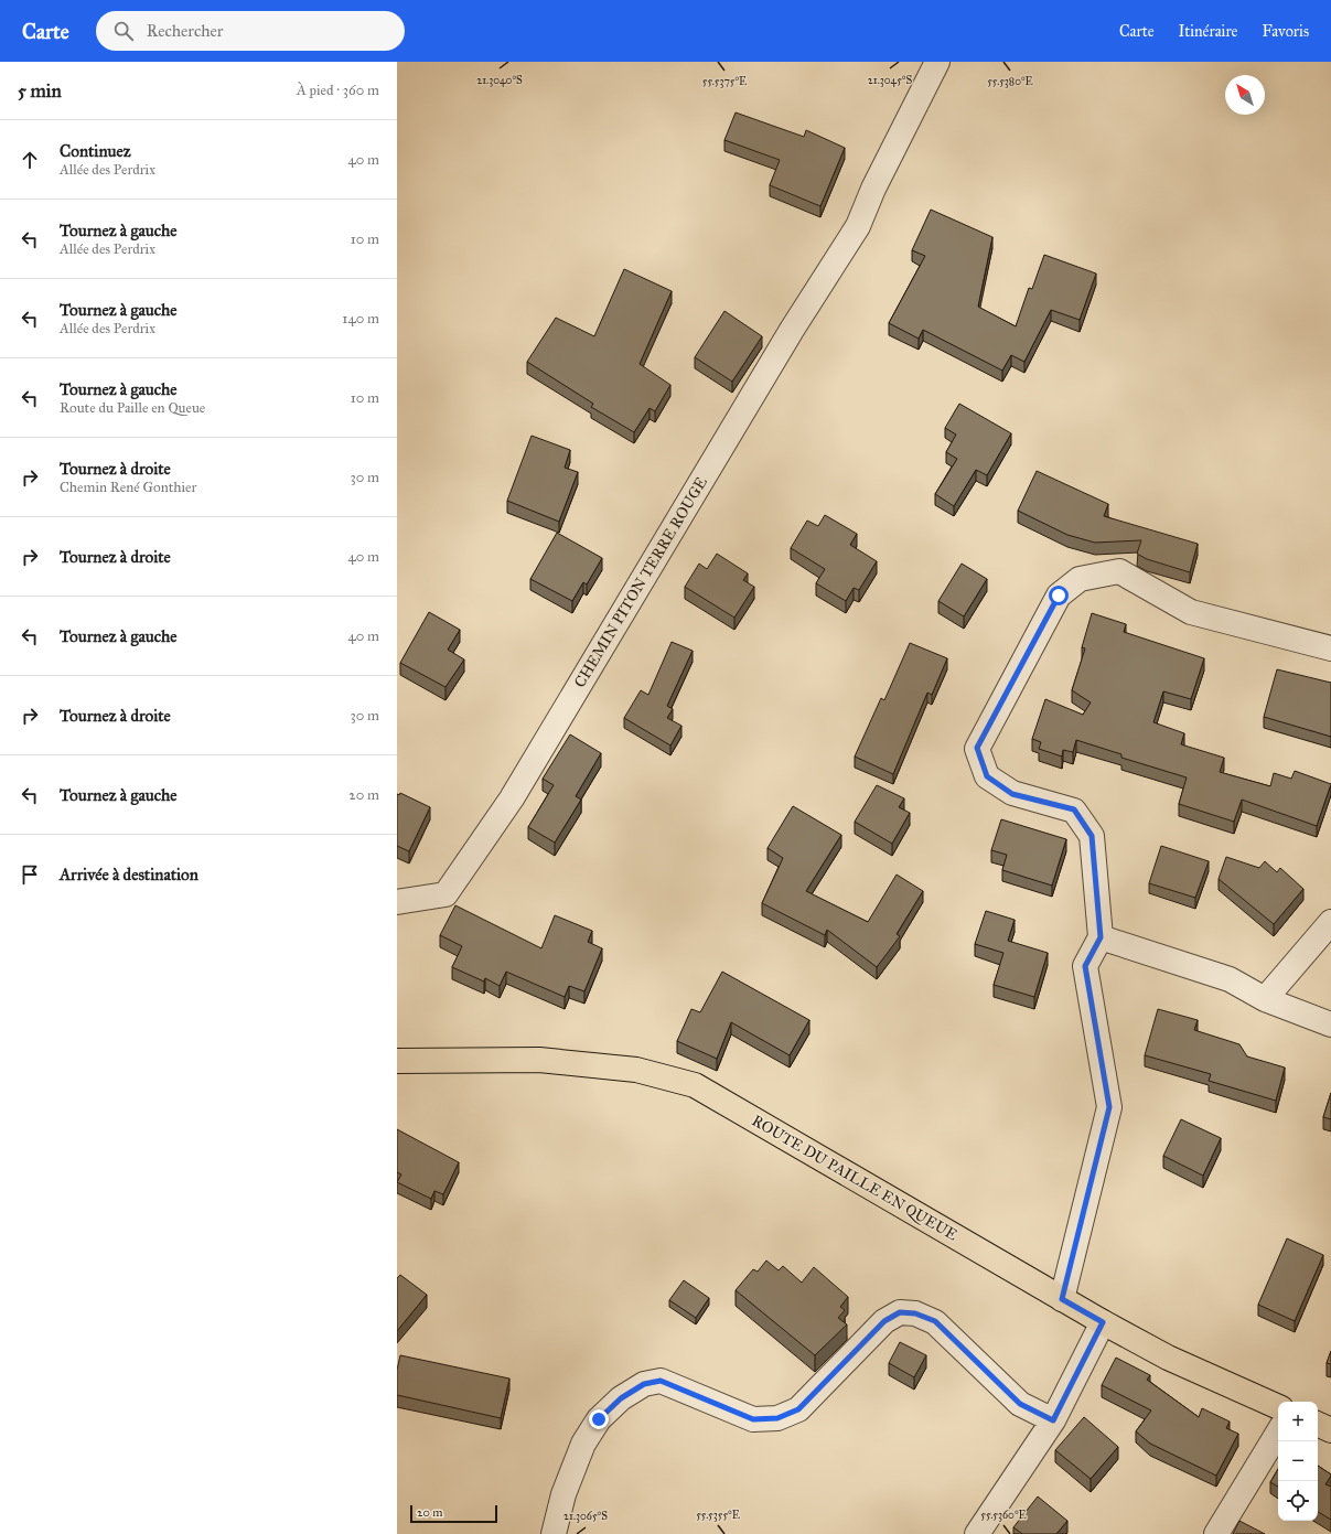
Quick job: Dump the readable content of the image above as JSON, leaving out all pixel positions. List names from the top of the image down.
{
  "streets": {
    "main road": ["ROUTE DU PAILLE EN QUEUE"],
    "street": ["CHEMIN PITON TERRE ROUGE"]
  },
  "scale_bar": "20 m",
  "north": "top left",
  "page": {
    "header": "Carte",
    "search": "Rechercher",
    "nav": ["Carte", "Itinéraire", "Favoris"],
    "heading": ["5 min", "À pied · 360 m"],
    "list": [
      ["Continuez", "Allée des Perdrix", "40 m"],
      ["Tournez à gauche", "Allée des Perdrix", "10 m"],
      ["Tournez à gauche", "Allée des Perdrix", "140 m"],
      ["Tournez à gauche", "Route du Paille en Queue", "10 m"],
      ["Tournez à droite", "Chemin René Gonthier", "30 m"],
      ["Tournez à droite", "40 m"],
      ["Tournez à gauche", "40 m"],
      ["Tournez à droite", "30 m"],
      ["Tournez à gauche", "20 m"],
      "Arrivée à destination"
    ],
    "map_buttons": ["+", "−"],
    "scale": "20 m"
  },
  "coordinates": [
    "21.3045°S",
    "21.3040°S",
    "55.5375°E",
    "55.5380°E",
    "55.5355°E",
    "55.5360°E",
    "21.3065°S"
  ]
}
